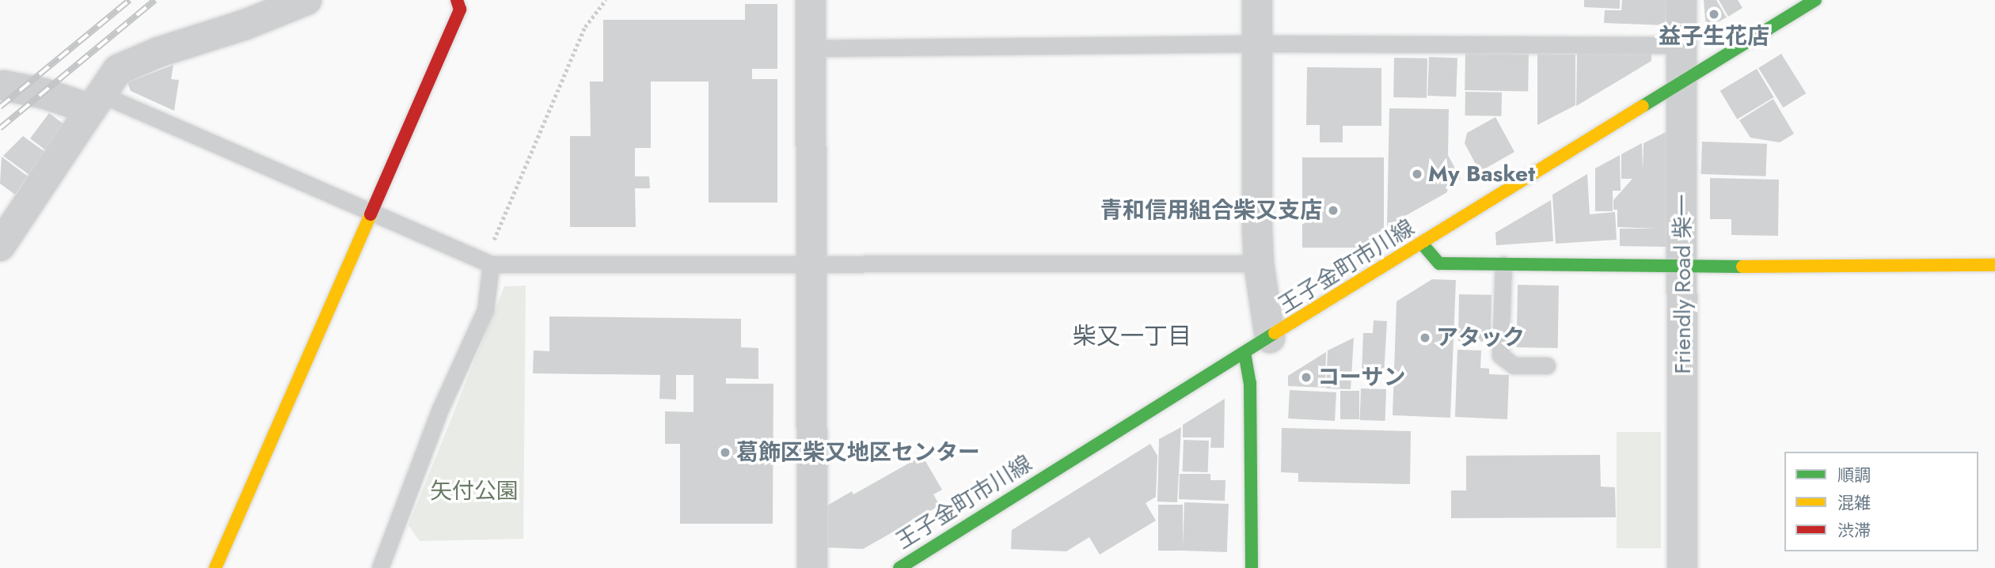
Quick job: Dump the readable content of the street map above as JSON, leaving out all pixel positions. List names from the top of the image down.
{
  "streets": {
    "street": ["王子金町市川線", "Friendly Road 柴一"]
  },
  "crossings": [
    ["王子金町市川線", "Friendly Road 柴一"]
  ],
  "districts": ["柴又一丁目"],
  "parks": ["矢付公園"],
  "places": [
    "益子生花店",
    "My Basket",
    "青和信用組合柴又支店",
    "アタック",
    "コーサン",
    "葛飾区柴又地区センター"
  ],
  "legend": ["順調", "混雑", "渋滞"]
}
